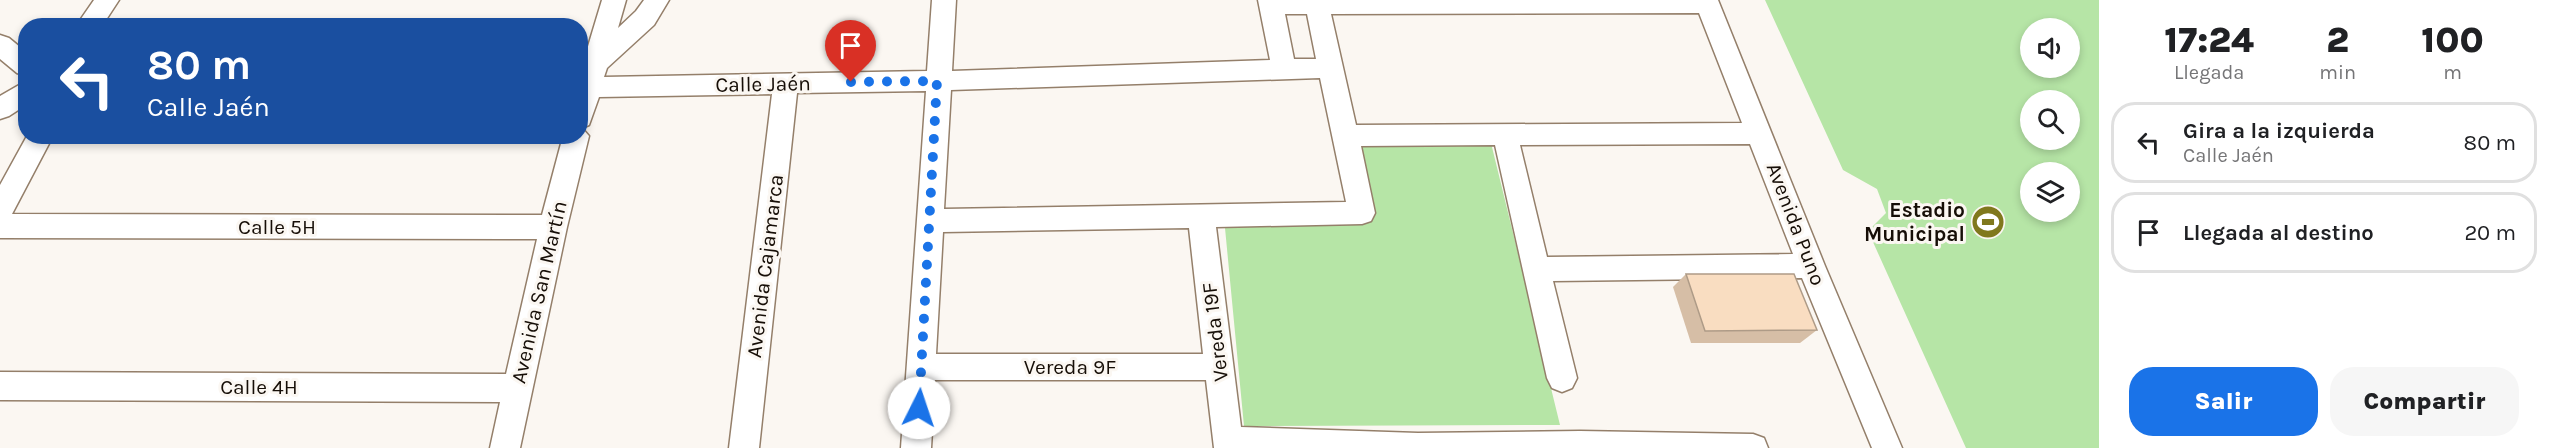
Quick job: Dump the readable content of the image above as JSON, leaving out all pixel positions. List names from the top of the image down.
{
  "streets": {
    "street": [
      "Calle Jaén",
      "Avenida Puno",
      "Calle 5H",
      "Avenida Cajamarca",
      "Avenida San Martín",
      "Vereda 19F",
      "Vereda 9F",
      "Calle 4H"
    ]
  },
  "crossings": [
    ["Calle Jaén", "Avenida Cajamarca"],
    ["Calle 5H", "Avenida San Martín"],
    ["Avenida San Martín", "Calle 4H"],
    ["Vereda 19F", "Vereda 9F"]
  ],
  "places": {
    "sports": ["Estadio Municipal"]
  },
  "page": {
    "eta": [
      "17:24",
      "Llegada",
      "2",
      "min",
      "100",
      "m"
    ],
    "turn": ["80 m", "Calle Jaén"],
    "list": [
      {
        "name": "Gira a la izquierda",
        "note": "Calle Jaén",
        "value": "80 m"
      },
      {
        "name": "Llegada al destino",
        "value": "20 m"
      }
    ],
    "buttons": ["Salir", "Compartir"]
  }
}
